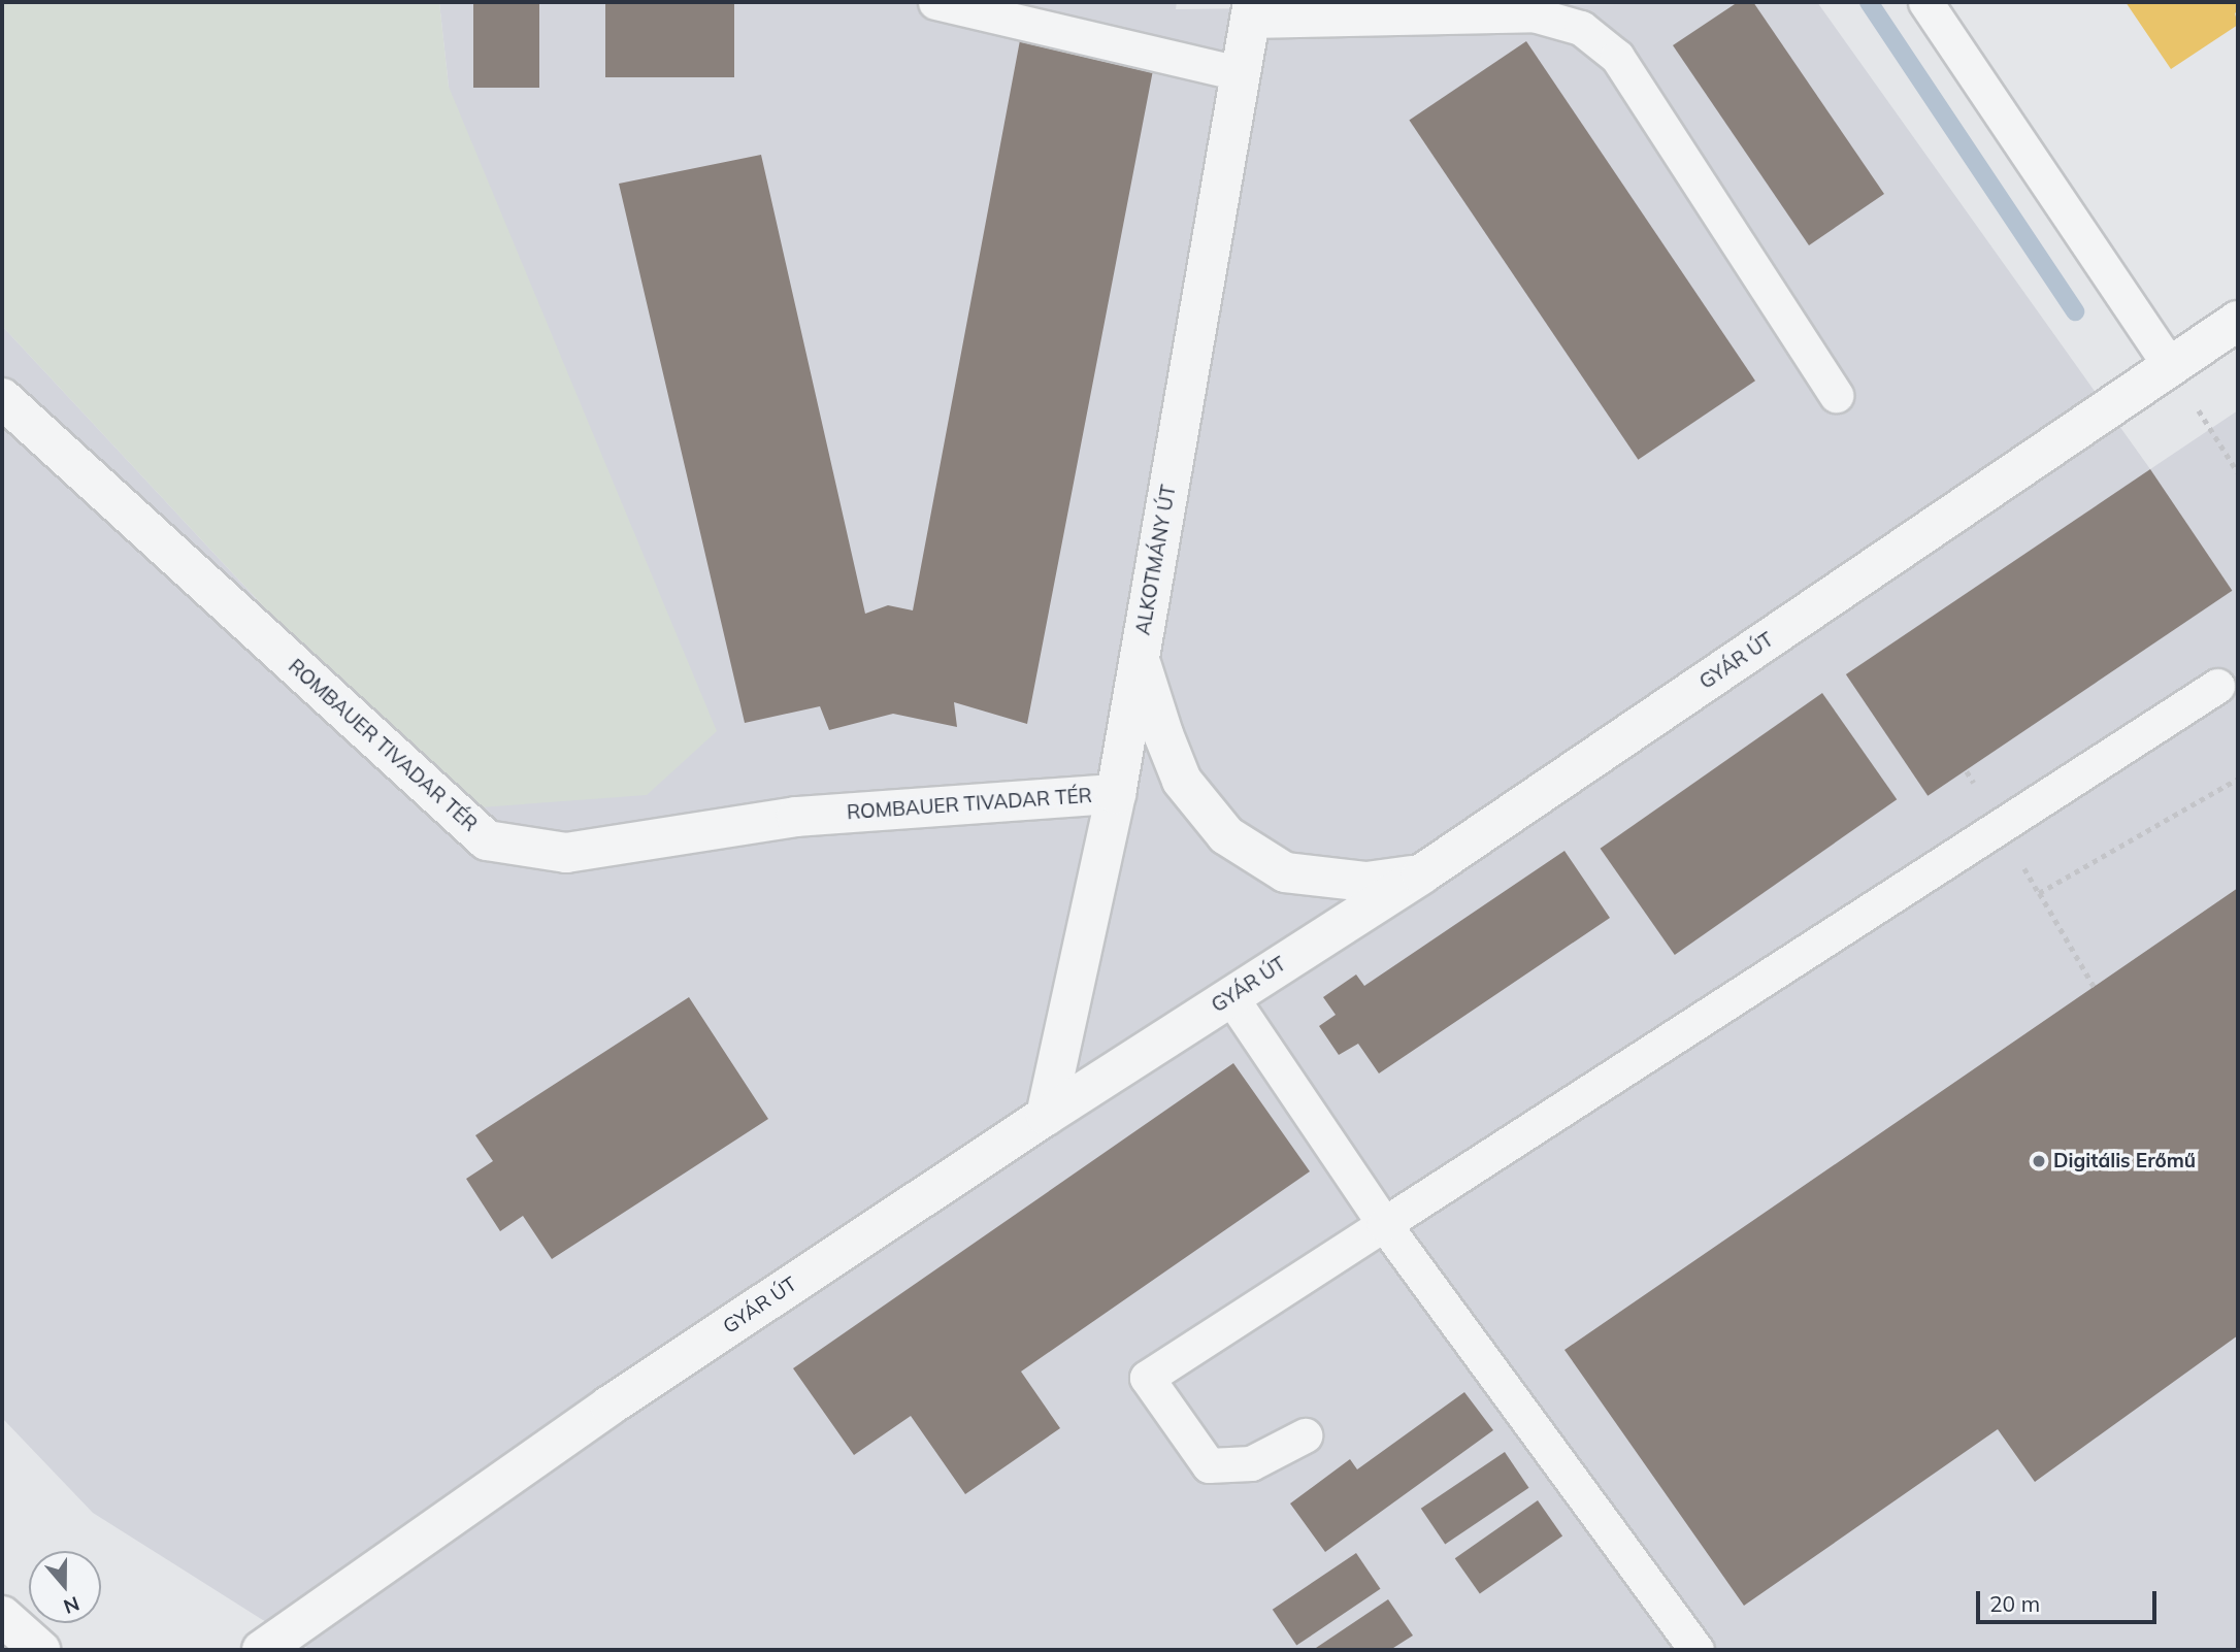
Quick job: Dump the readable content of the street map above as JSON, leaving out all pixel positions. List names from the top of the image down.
{
  "streets": {
    "street": ["ALKOTMÁNY ÚT", "GYÁR ÚT", "ROMBAUER TIVADAR TÉR"]
  },
  "crossings": [
    ["ALKOTMÁNY ÚT", "GYÁR ÚT"],
    ["ALKOTMÁNY ÚT", "ROMBAUER TIVADAR TÉR"]
  ],
  "places": ["Digitális Erőmű"],
  "scale_bar": "20 m",
  "north": "bottom"
}
